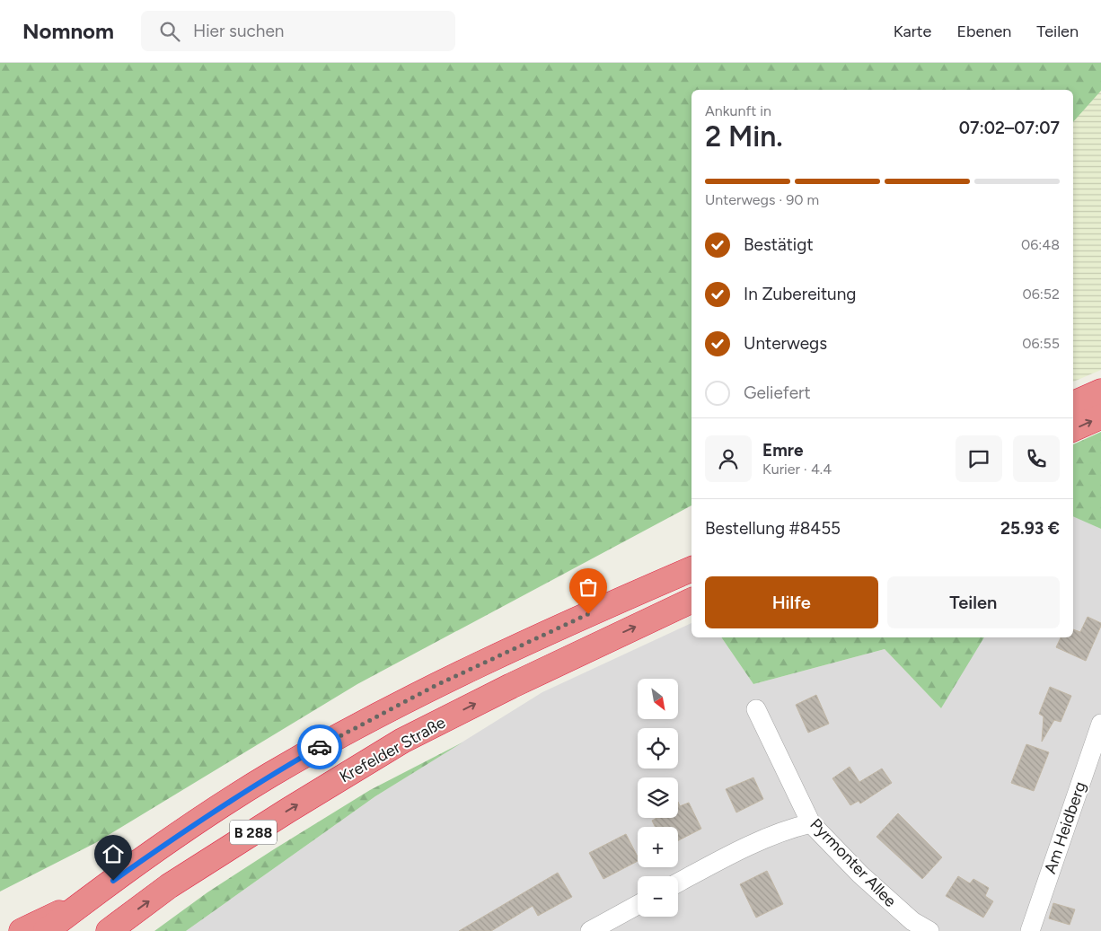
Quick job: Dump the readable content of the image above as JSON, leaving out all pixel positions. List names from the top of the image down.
{
  "streets": {
    "highway": ["Krefelder Straße", "B 288"],
    "street": ["Am Heidberg", "Pyrmonter Allee"]
  },
  "north": "bottom right",
  "page": {
    "header": "Nomnom",
    "search": "Hier suchen",
    "nav": ["Karte", "Ebenen", "Teilen"],
    "heading": ["2 Min.", "Ankunft in", "07:02–07:07"],
    "panel": [
      "Emre",
      "Kurier · 4.4",
      "Bestellung #8455",
      "25.93 €"
    ],
    "bar": "Unterwegs · 90 m",
    "list": [
      ["Bestätigt", "06:48"],
      ["In Zubereitung", "06:52"],
      ["Unterwegs", "06:55"],
      "Geliefert"
    ],
    "buttons": ["Hilfe", "Teilen"],
    "map_buttons": ["+", "−"]
  }
}
